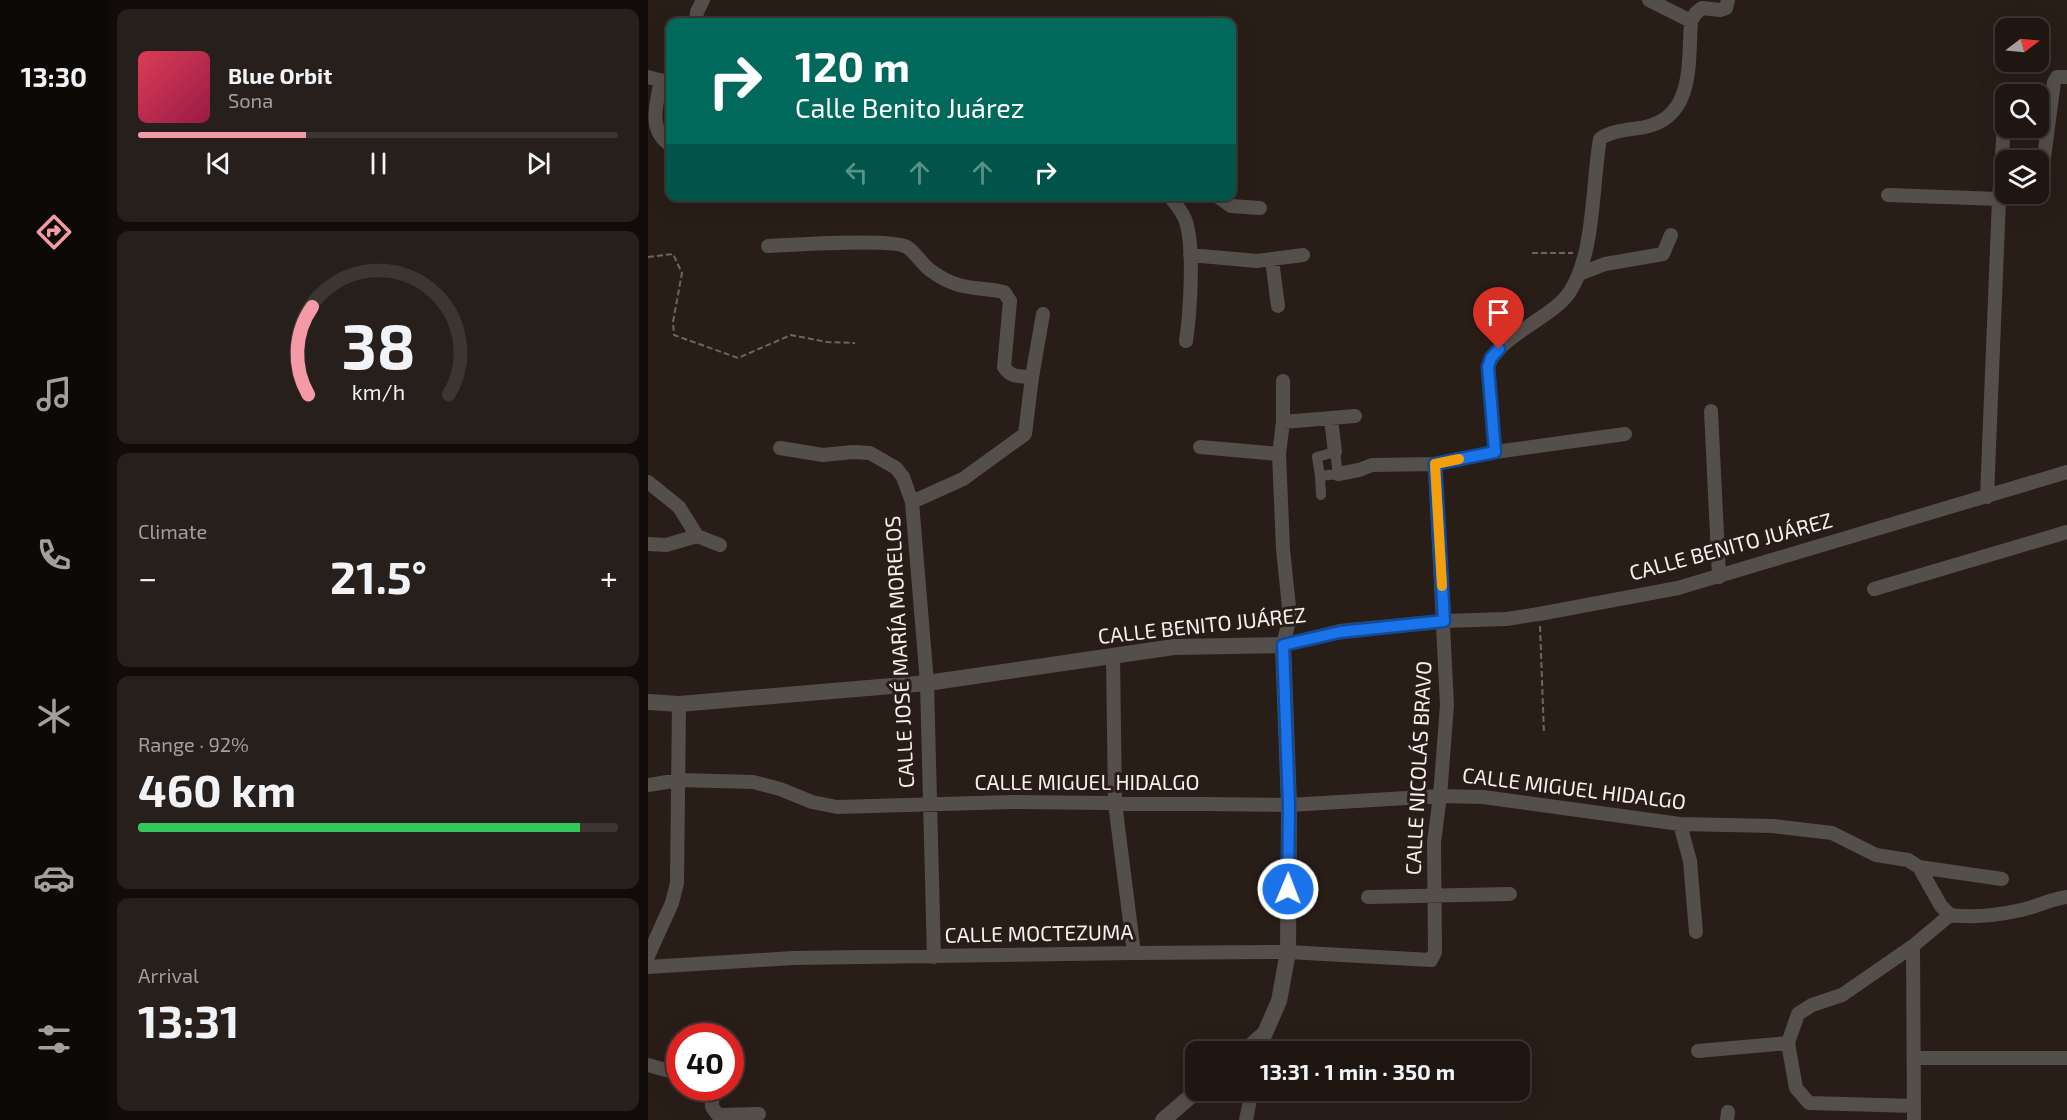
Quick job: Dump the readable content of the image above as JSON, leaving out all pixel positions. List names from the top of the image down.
{
  "streets": {
    "street": [
      "CALLE BENITO JUÁREZ",
      "CALLE JOSÉ MARÍA MORELOS",
      "CALLE NICOLÁS BRAVO",
      "CALLE MIGUEL HIDALGO",
      "CALLE MOCTEZUMA"
    ]
  },
  "crossings": [
    ["CALLE BENITO JUÁREZ", "CALLE JOSÉ MARÍA MORELOS"],
    ["CALLE BENITO JUÁREZ", "CALLE NICOLÁS BRAVO"],
    ["CALLE JOSÉ MARÍA MORELOS", "CALLE MIGUEL HIDALGO"],
    ["CALLE JOSÉ MARÍA MORELOS", "CALLE MOCTEZUMA"],
    ["CALLE NICOLÁS BRAVO", "CALLE MIGUEL HIDALGO"],
    ["CALLE NICOLÁS BRAVO", "CALLE MOCTEZUMA"]
  ],
  "north": "right",
  "page": {
    "tabs": "13:30",
    "turn": ["120 m", "Calle Benito Juárez"],
    "song": ["Blue Orbit", "Sona"],
    "tile": [
      "Climate",
      ["Range · 92%", "460 km"],
      ["Arrival", "13:31"]
    ],
    "heat": ["−", "21.5°", "+"],
    "limit": "40",
    "trip": "13:31 · 1 min · 350 m",
    "gauge": ["38", "km/h"]
  }
}
